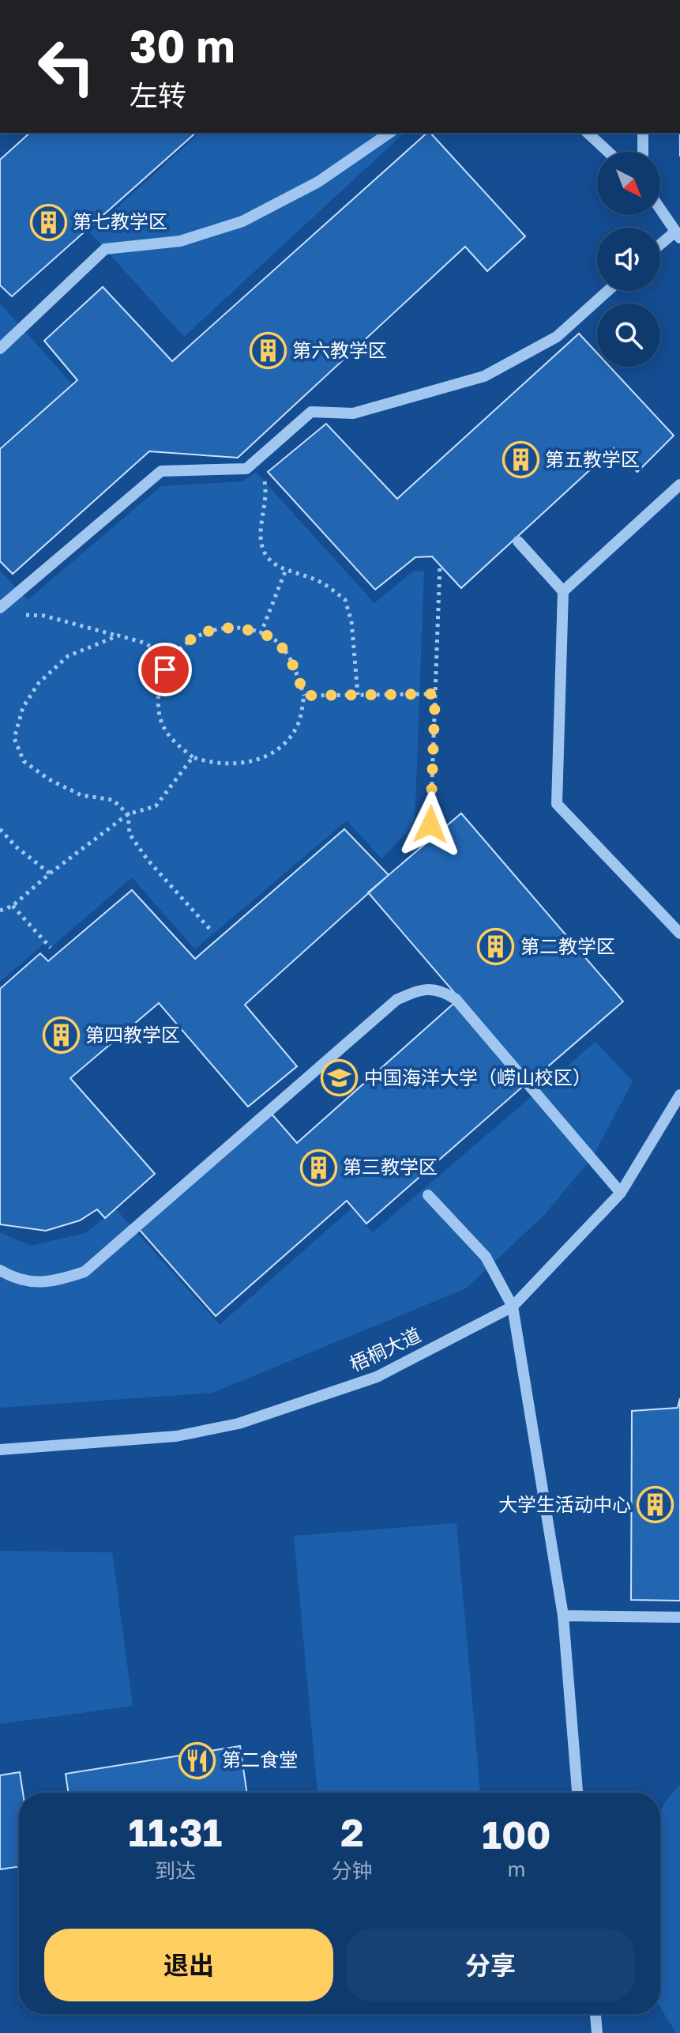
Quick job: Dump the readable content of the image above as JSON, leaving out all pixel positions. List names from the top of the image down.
{
  "streets": {
    "lane": ["梧桐大道"]
  },
  "places": {
    "building": [
      "第七教学区",
      "第六教学区",
      "第五教学区",
      "第二教学区",
      "第四教学区",
      "第三教学区",
      "大学生活动中心"
    ],
    "school or university": ["中国海洋大学（崂山校区）"],
    "restaurant": ["第二食堂"]
  },
  "north": "bottom right",
  "page": {
    "turn": ["30 m", "左转"],
    "eta": [
      "11:31",
      "到达",
      "2",
      "分钟",
      "100",
      "m"
    ],
    "buttons": ["退出", "分享"]
  }
}
